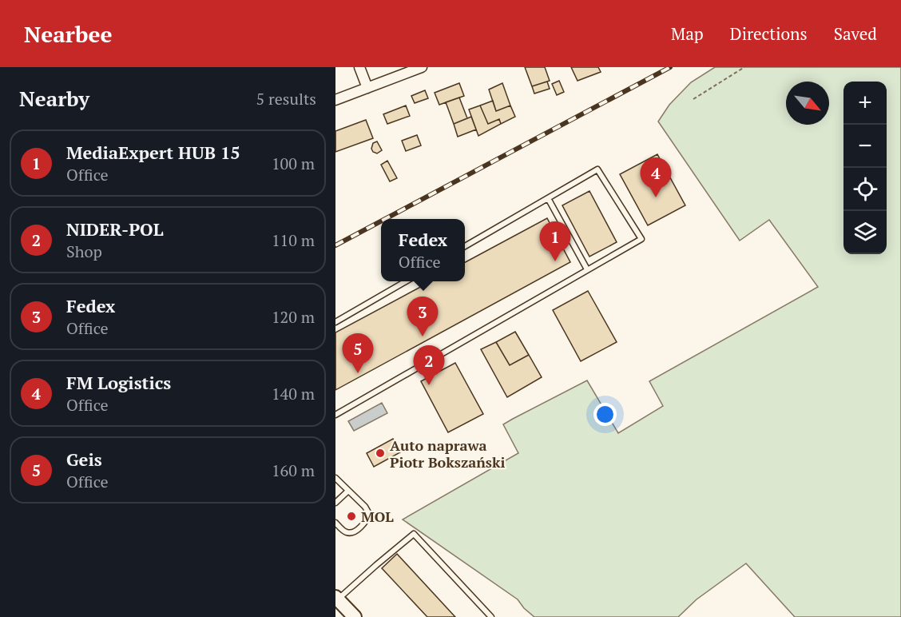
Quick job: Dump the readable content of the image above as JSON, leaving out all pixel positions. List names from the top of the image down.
{
  "places": ["Auto naprawa Piotr Bokszański", "MOL"],
  "north": "bottom right",
  "page": {
    "header": "Nearbee",
    "nav": ["Map", "Directions", "Saved"],
    "heading": ["Nearby", "5 results"],
    "map_buttons": ["+", "−"],
    "list": [
      {
        "mark": "1",
        "name": "MediaExpert HUB 15",
        "note": "Office",
        "value": "100 m"
      },
      {
        "mark": "2",
        "name": "NIDER-POL",
        "note": "Shop",
        "value": "110 m"
      },
      {
        "mark": "3",
        "name": "Fedex",
        "note": "Office",
        "value": "120 m"
      },
      {
        "mark": "4",
        "name": "FM Logistics",
        "note": "Office",
        "value": "140 m"
      },
      {
        "mark": "5",
        "name": "Geis",
        "note": "Office",
        "value": "160 m"
      }
    ],
    "pins": [
      "4",
      "1",
      "3",
      "5",
      "2"
    ],
    "popup": ["Fedex", "Office"]
  }
}
